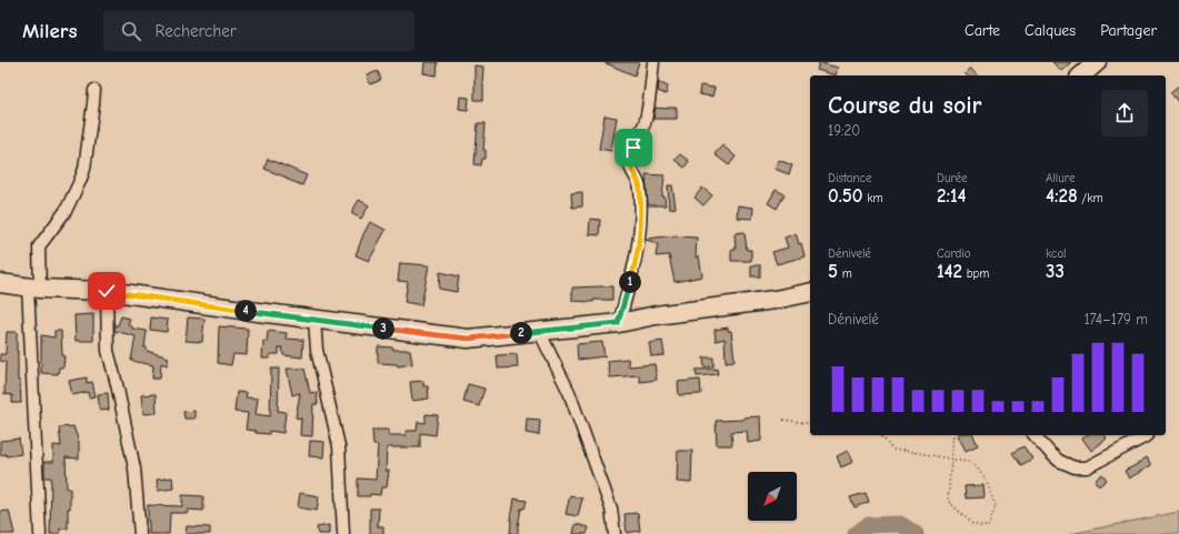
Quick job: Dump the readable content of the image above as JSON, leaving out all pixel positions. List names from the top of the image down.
{
  "north": "bottom left",
  "page": {
    "header": "Milers",
    "search": "Rechercher",
    "nav": ["Carte", "Calques", "Partager"],
    "heading": ["Course du soir", "19:20"],
    "stats": [
      ["Distance", "0.50 km"],
      ["Durée", "2:14"],
      ["Allure", "4:28 /km"],
      ["Dénivelé", "5 m"],
      ["Cardio", "142 bpm"],
      ["kcal", "33"]
    ],
    "pins": [
      "1",
      "4",
      "3",
      "2"
    ],
    "chart": ["Dénivelé", "174–179 m"]
  }
}
